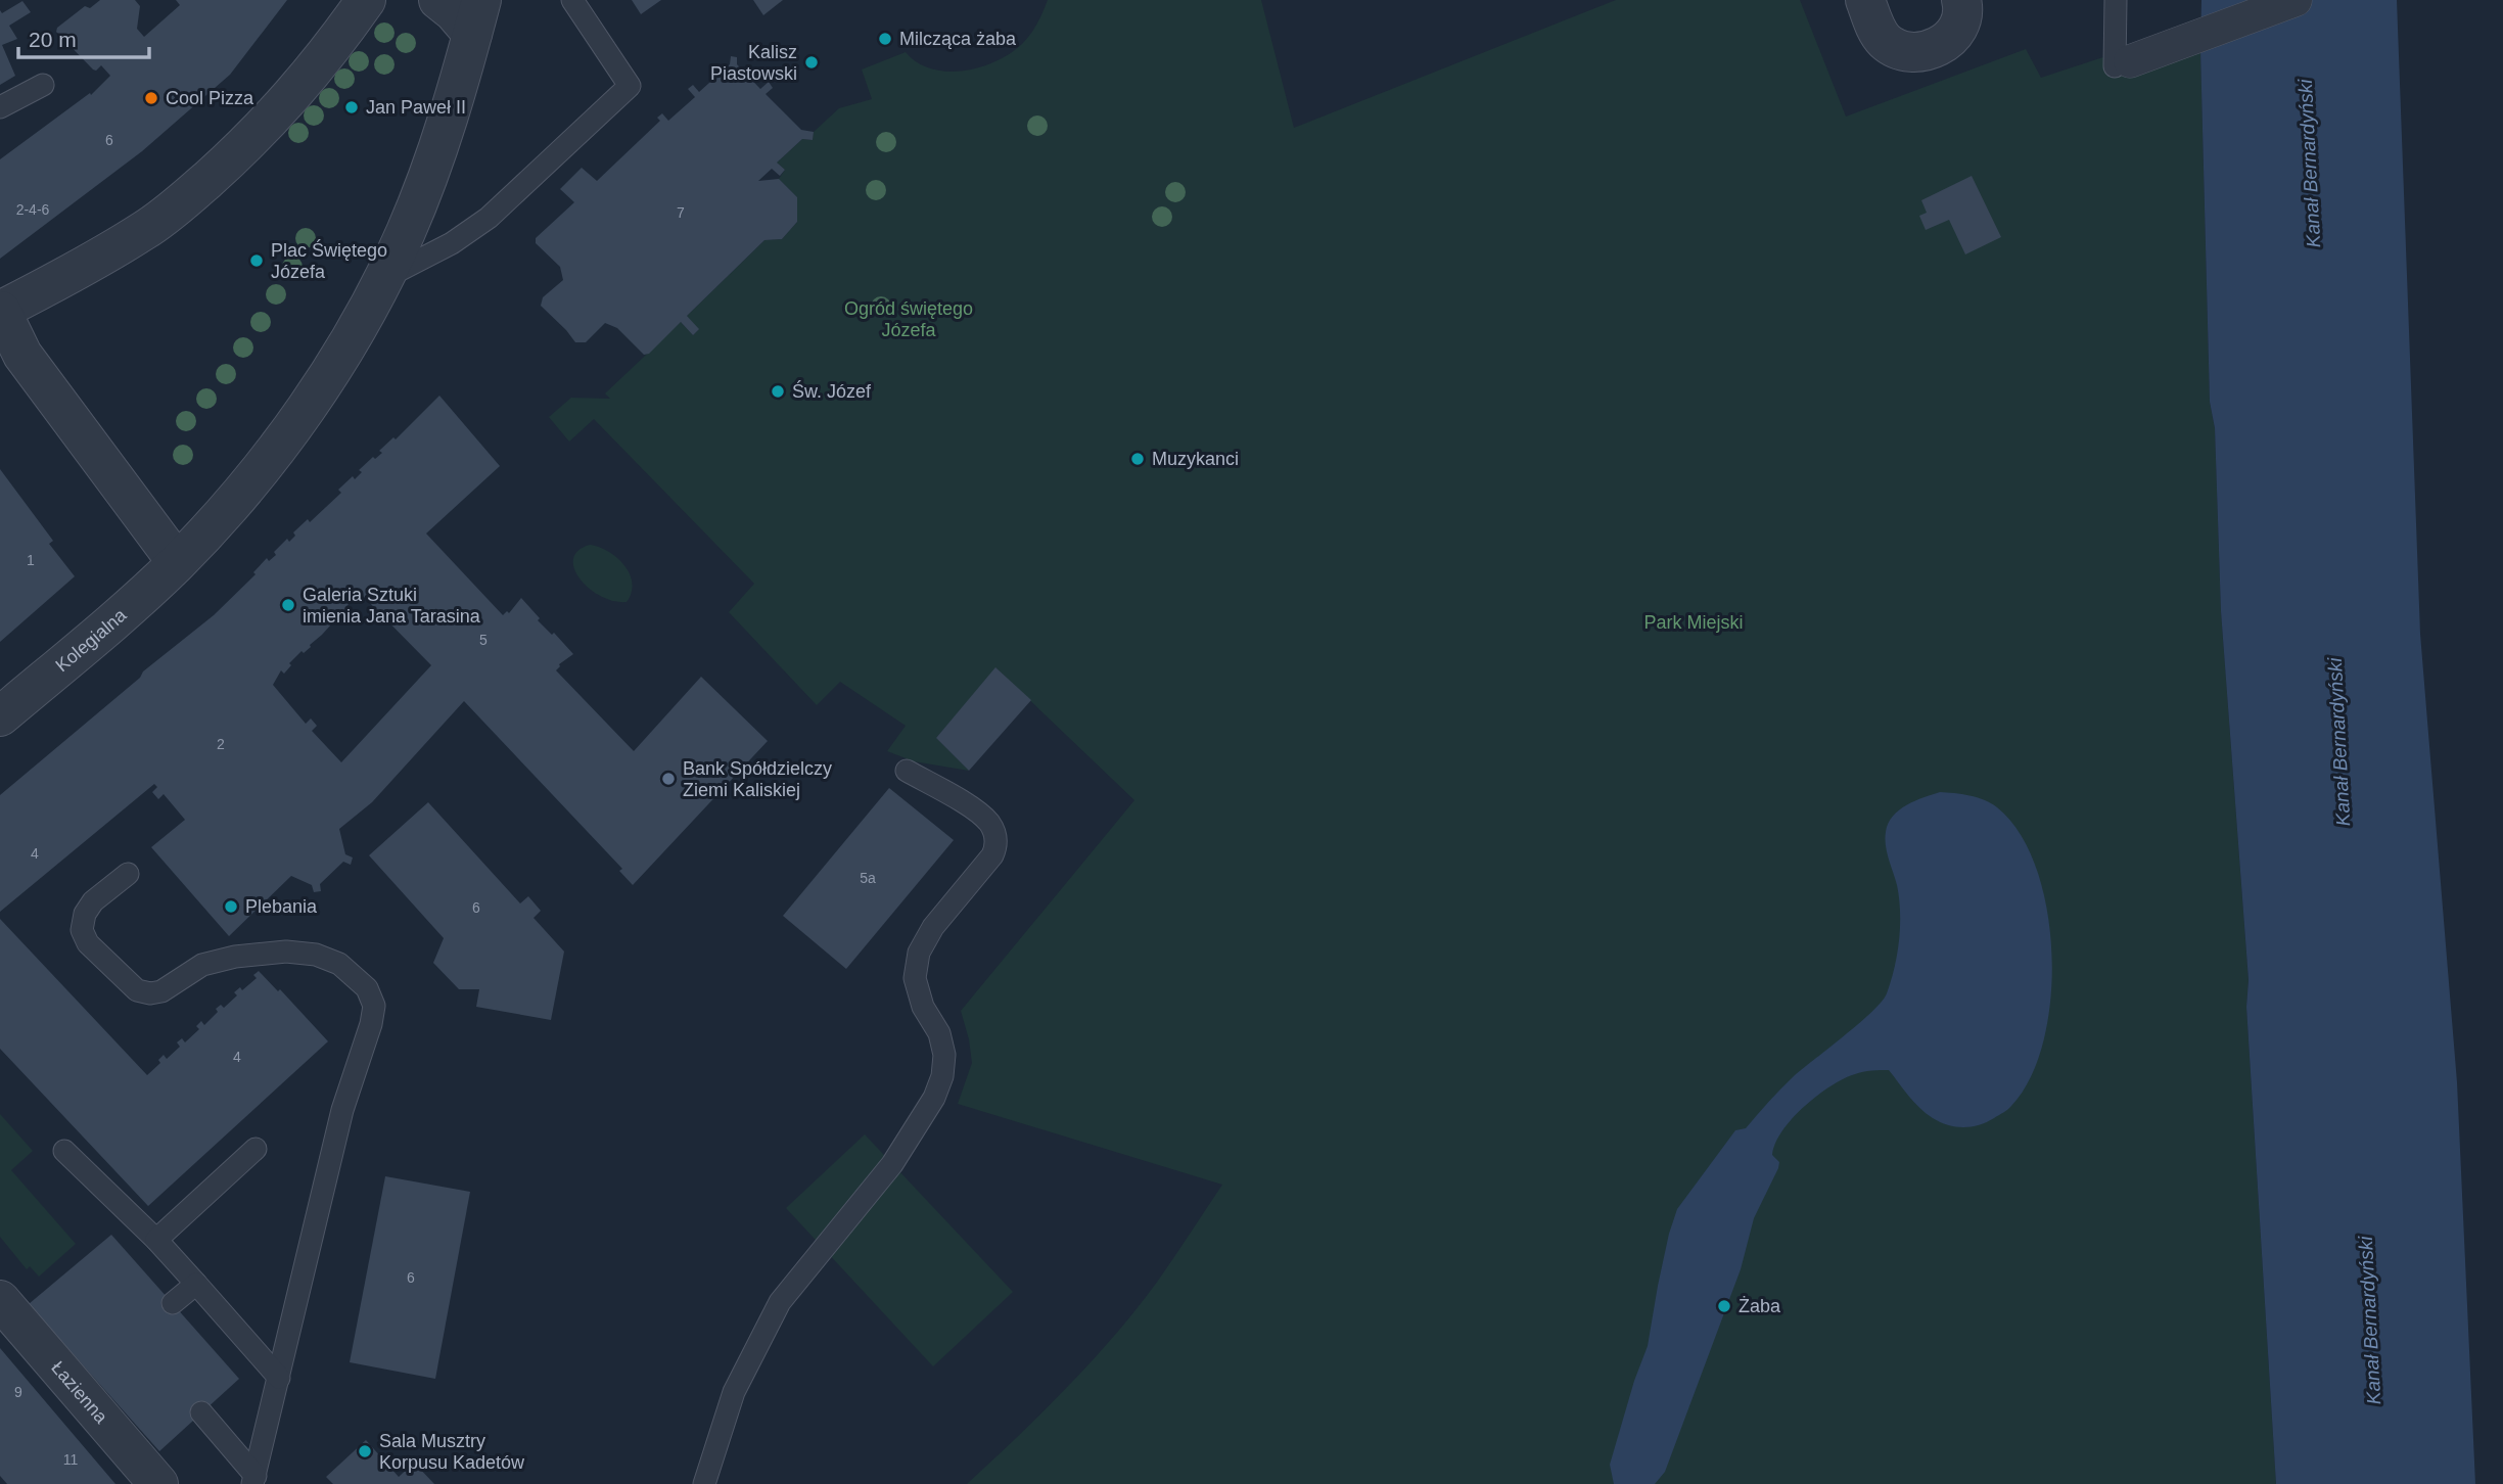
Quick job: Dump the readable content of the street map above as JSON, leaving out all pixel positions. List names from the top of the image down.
{
  "streets": {
    "street": ["Kolegialna", "Łazienna"]
  },
  "water": ["Kanał Bernardyński"],
  "parks": ["Ogród świętego Józefa", "Park Miejski"],
  "places": [
    "Milcząca żaba",
    "Kalisz Piastowski",
    "Cool Pizza",
    "Jan Paweł II",
    "Plac Świętego Józefa",
    "Św. Józef",
    "Muzykanci",
    "Galeria Sztuki imienia Jana Tarasina",
    "Bank Spółdzielczy Ziemi Kaliskiej",
    "Plebania",
    "Żaba",
    "Sala Musztry Korpusu Kadetów"
  ],
  "house_numbers": [
    "6",
    "2-4-6",
    "7",
    "1",
    "5",
    "2",
    "4",
    "5a",
    "6",
    "4",
    "6",
    "9",
    "11"
  ],
  "scale_bar": "20 m"
}
